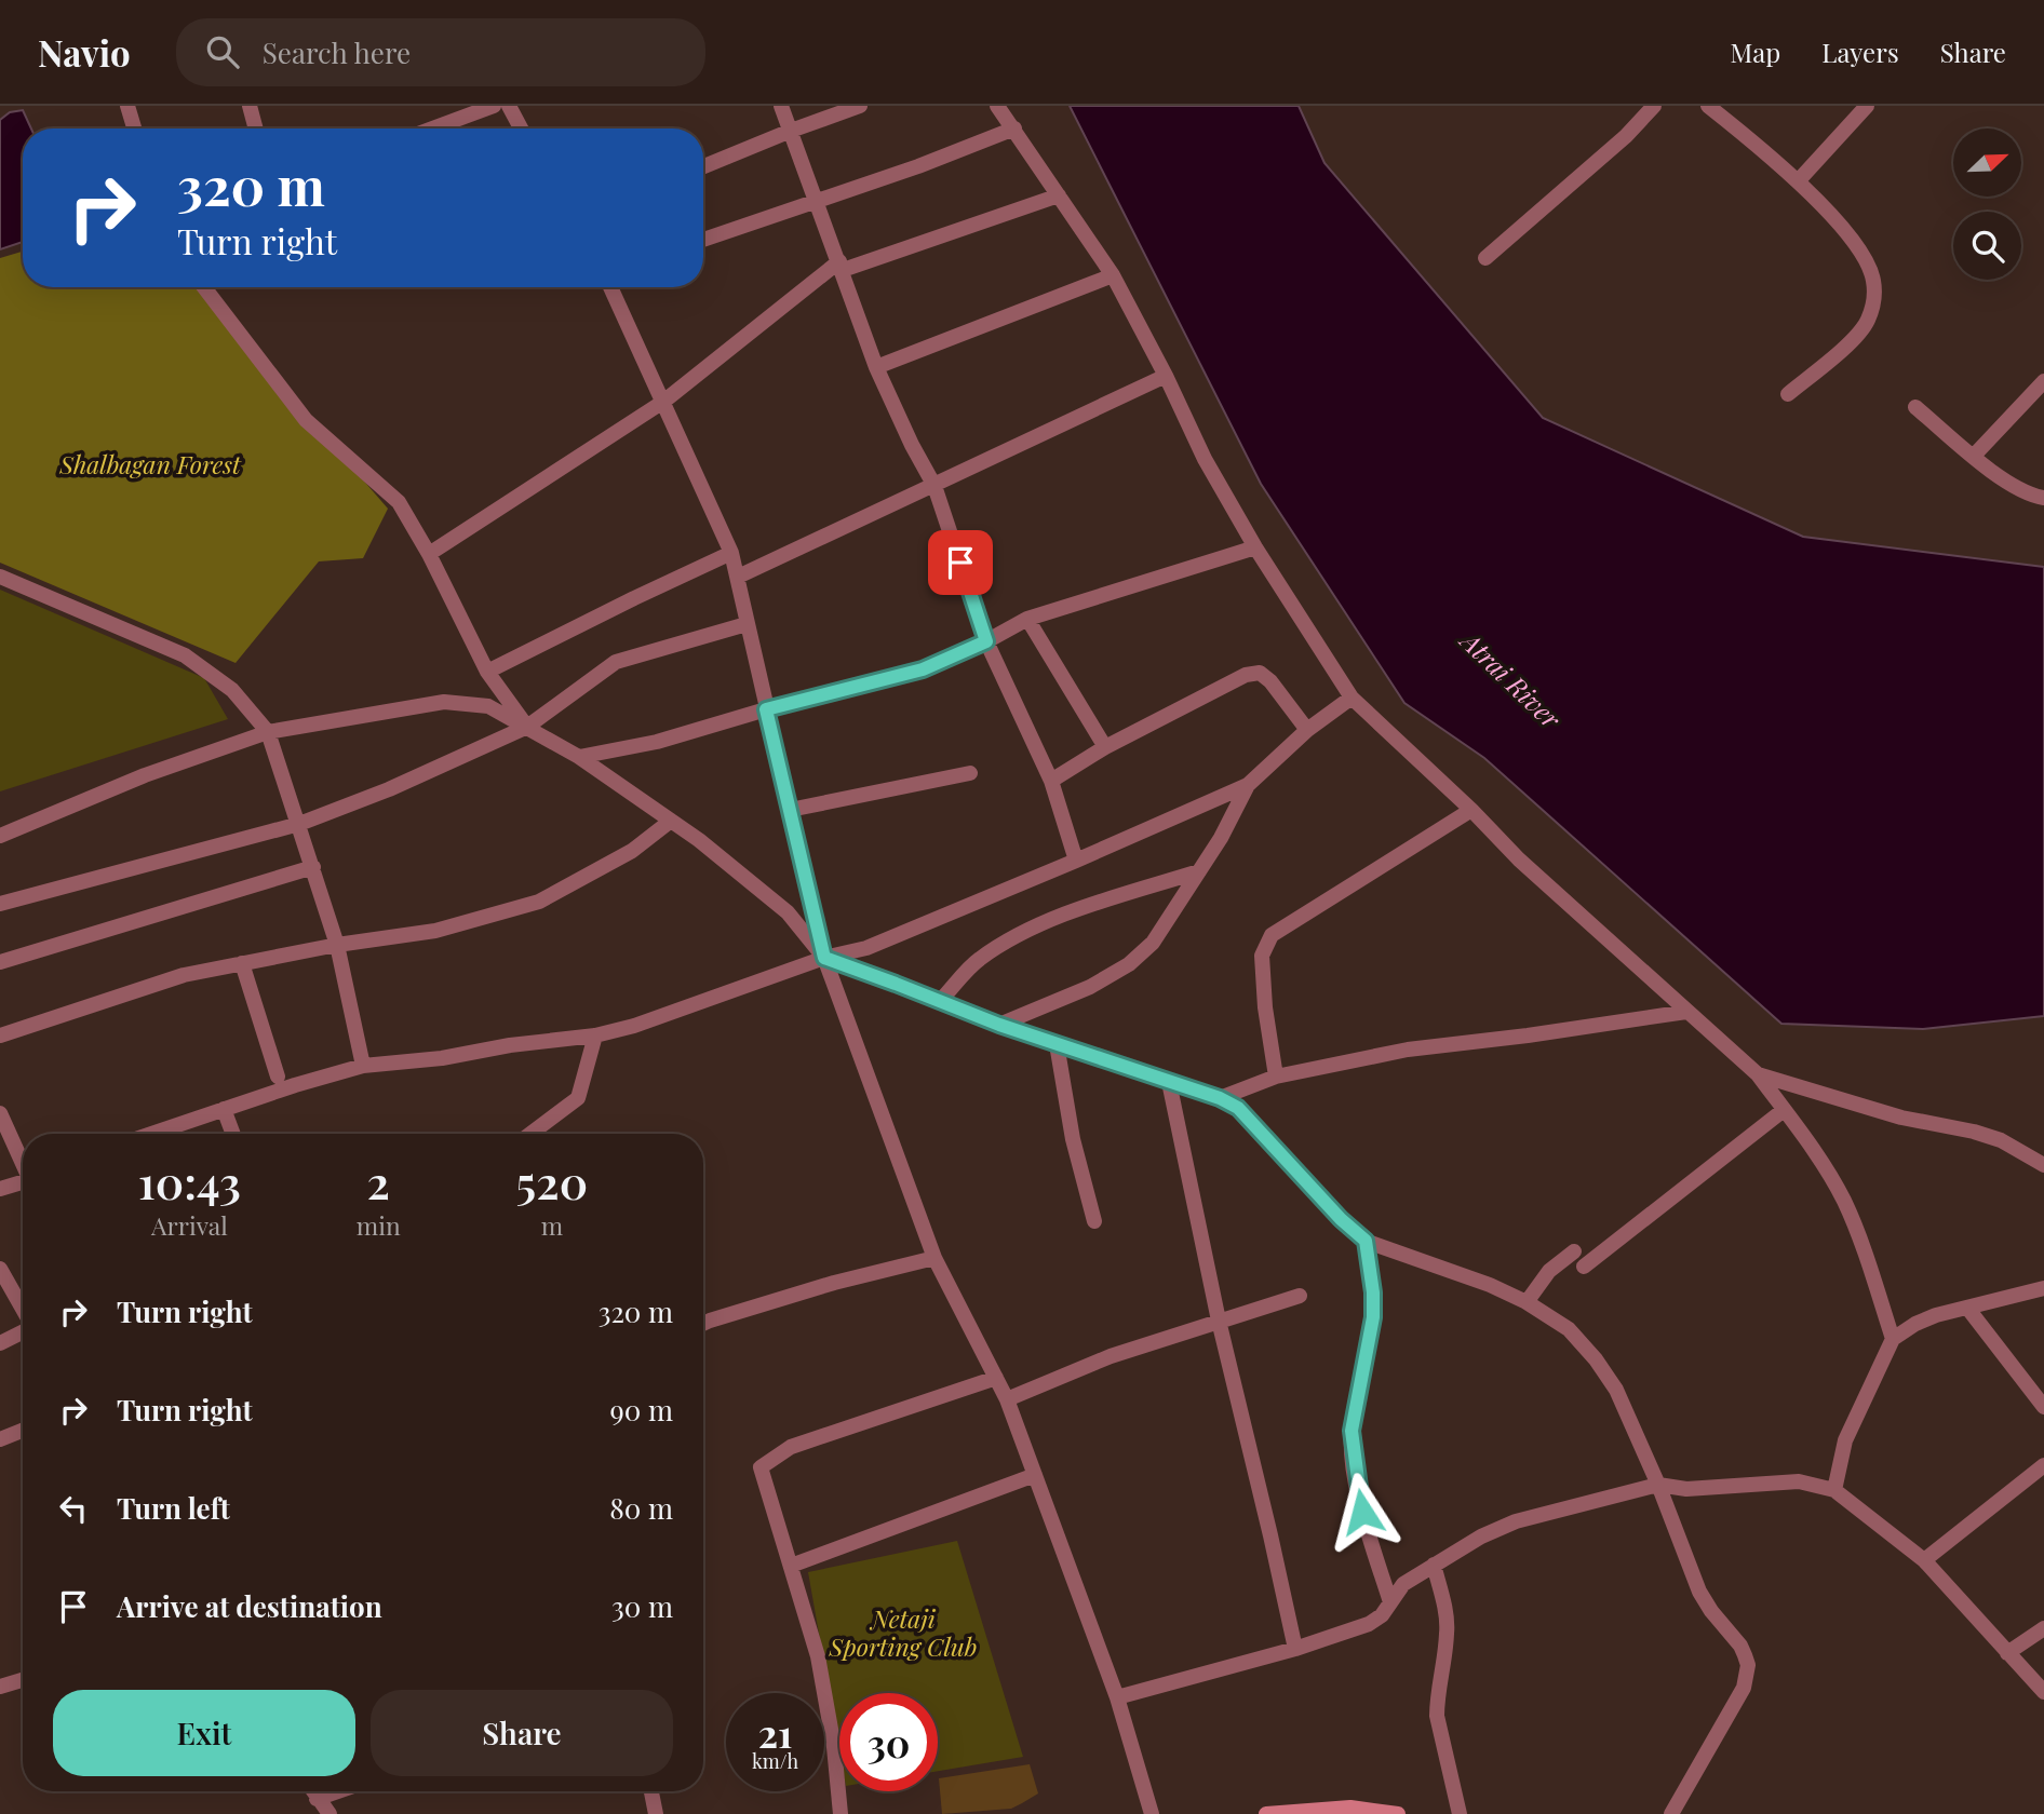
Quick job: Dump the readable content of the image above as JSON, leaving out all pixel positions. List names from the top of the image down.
{
  "water": ["Atrai River"],
  "parks": ["Shalbagan Forest", "Netaji Sporting Club"],
  "north": "top right",
  "page": {
    "header": "Navio",
    "search": "Search here",
    "nav": ["Map", "Layers", "Share"],
    "turn": ["320 m", "Turn right"],
    "eta": [
      "10:43",
      "Arrival",
      "2",
      "min",
      "520",
      "m"
    ],
    "list": [
      {
        "name": "Turn right",
        "value": "320 m"
      },
      {
        "name": "Turn right",
        "value": "90 m"
      },
      {
        "name": "Turn left",
        "value": "80 m"
      },
      {
        "name": "Arrive at destination",
        "value": "30 m"
      }
    ],
    "buttons": ["Exit", "Share"],
    "speed": "21 km/h",
    "limit": "30"
  }
}
